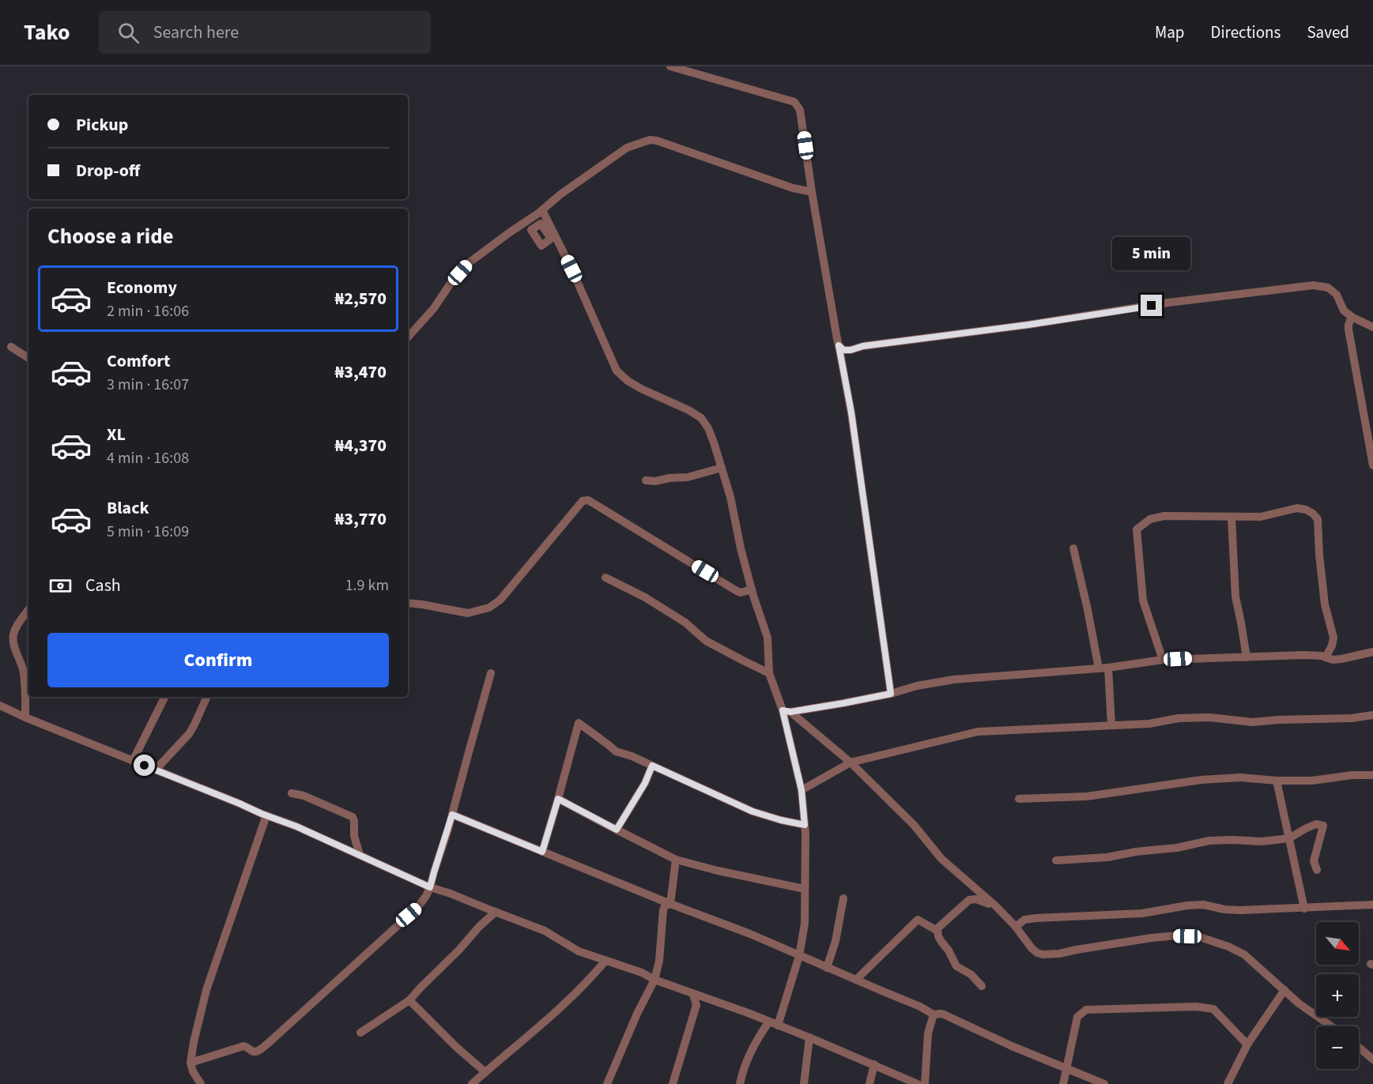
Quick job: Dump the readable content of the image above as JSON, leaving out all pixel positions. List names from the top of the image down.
{
  "north": "bottom right",
  "page": {
    "header": "Tako",
    "search": "Search here",
    "nav": ["Map", "Directions", "Saved"],
    "banner": ["Pickup", "Drop-off"],
    "heading": "Choose a ride",
    "bubble": "5 min",
    "list": [
      {
        "name": "Economy",
        "note": "2 min · 16:06",
        "value": "₦2,570"
      },
      {
        "name": "Comfort",
        "note": "3 min · 16:07",
        "value": "₦3,470"
      },
      {
        "name": "XL",
        "note": "4 min · 16:08",
        "value": "₦4,370"
      },
      {
        "name": "Black",
        "note": "5 min · 16:09",
        "value": "₦3,770"
      }
    ],
    "pay": ["Cash", "1.9 km"],
    "buttons": "Confirm",
    "map_buttons": ["+", "−"]
  }
}
